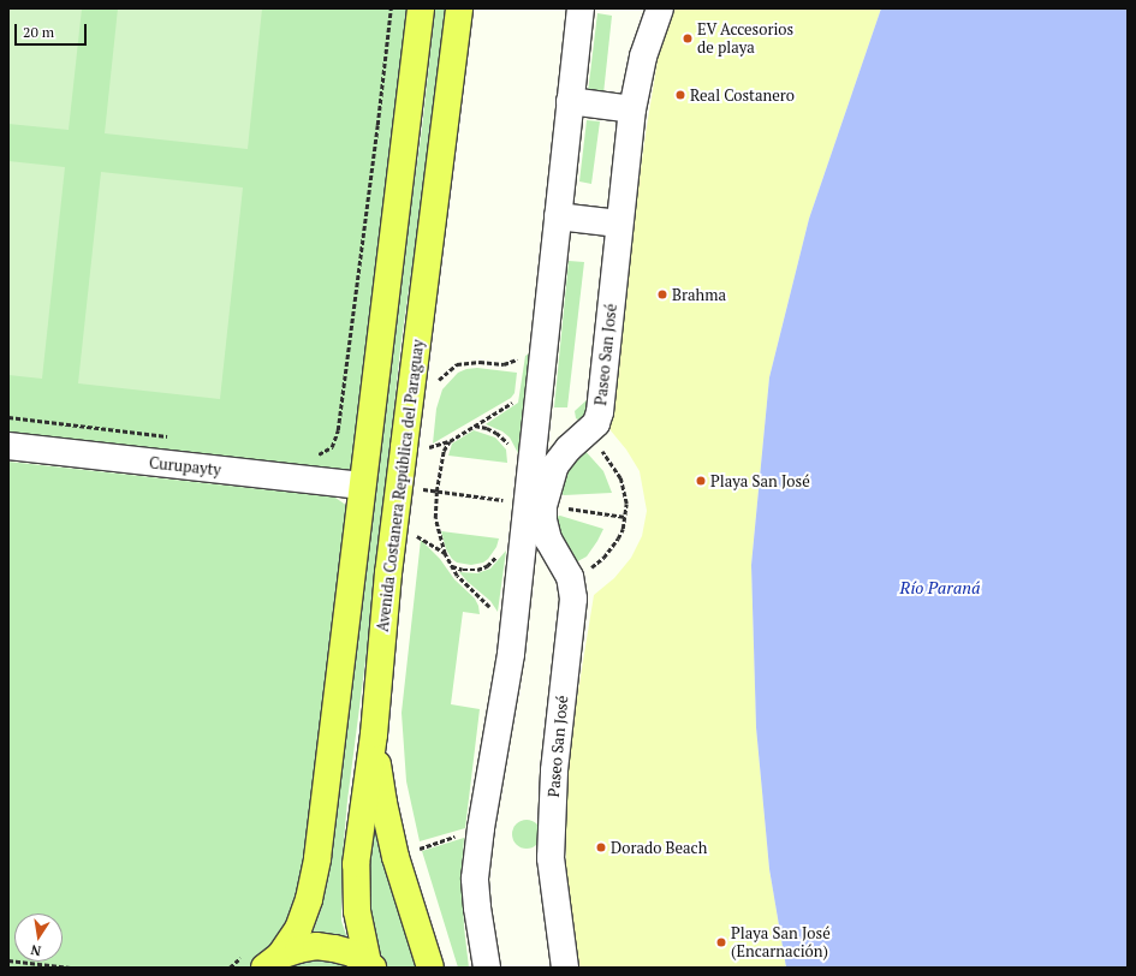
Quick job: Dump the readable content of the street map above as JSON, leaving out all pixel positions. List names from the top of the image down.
{
  "streets": {
    "main road": ["Avenida Costanera República del Paraguay"],
    "street": ["Paseo San José", "Curupayty"]
  },
  "water": ["Río Paraná"],
  "places": [
    "EV Accesorios de playa",
    "Real Costanero",
    "Brahma",
    "Playa San José",
    "Dorado Beach",
    "Playa San José (Encarnación)"
  ],
  "scale_bar": "20 m",
  "north": "bottom"
}
